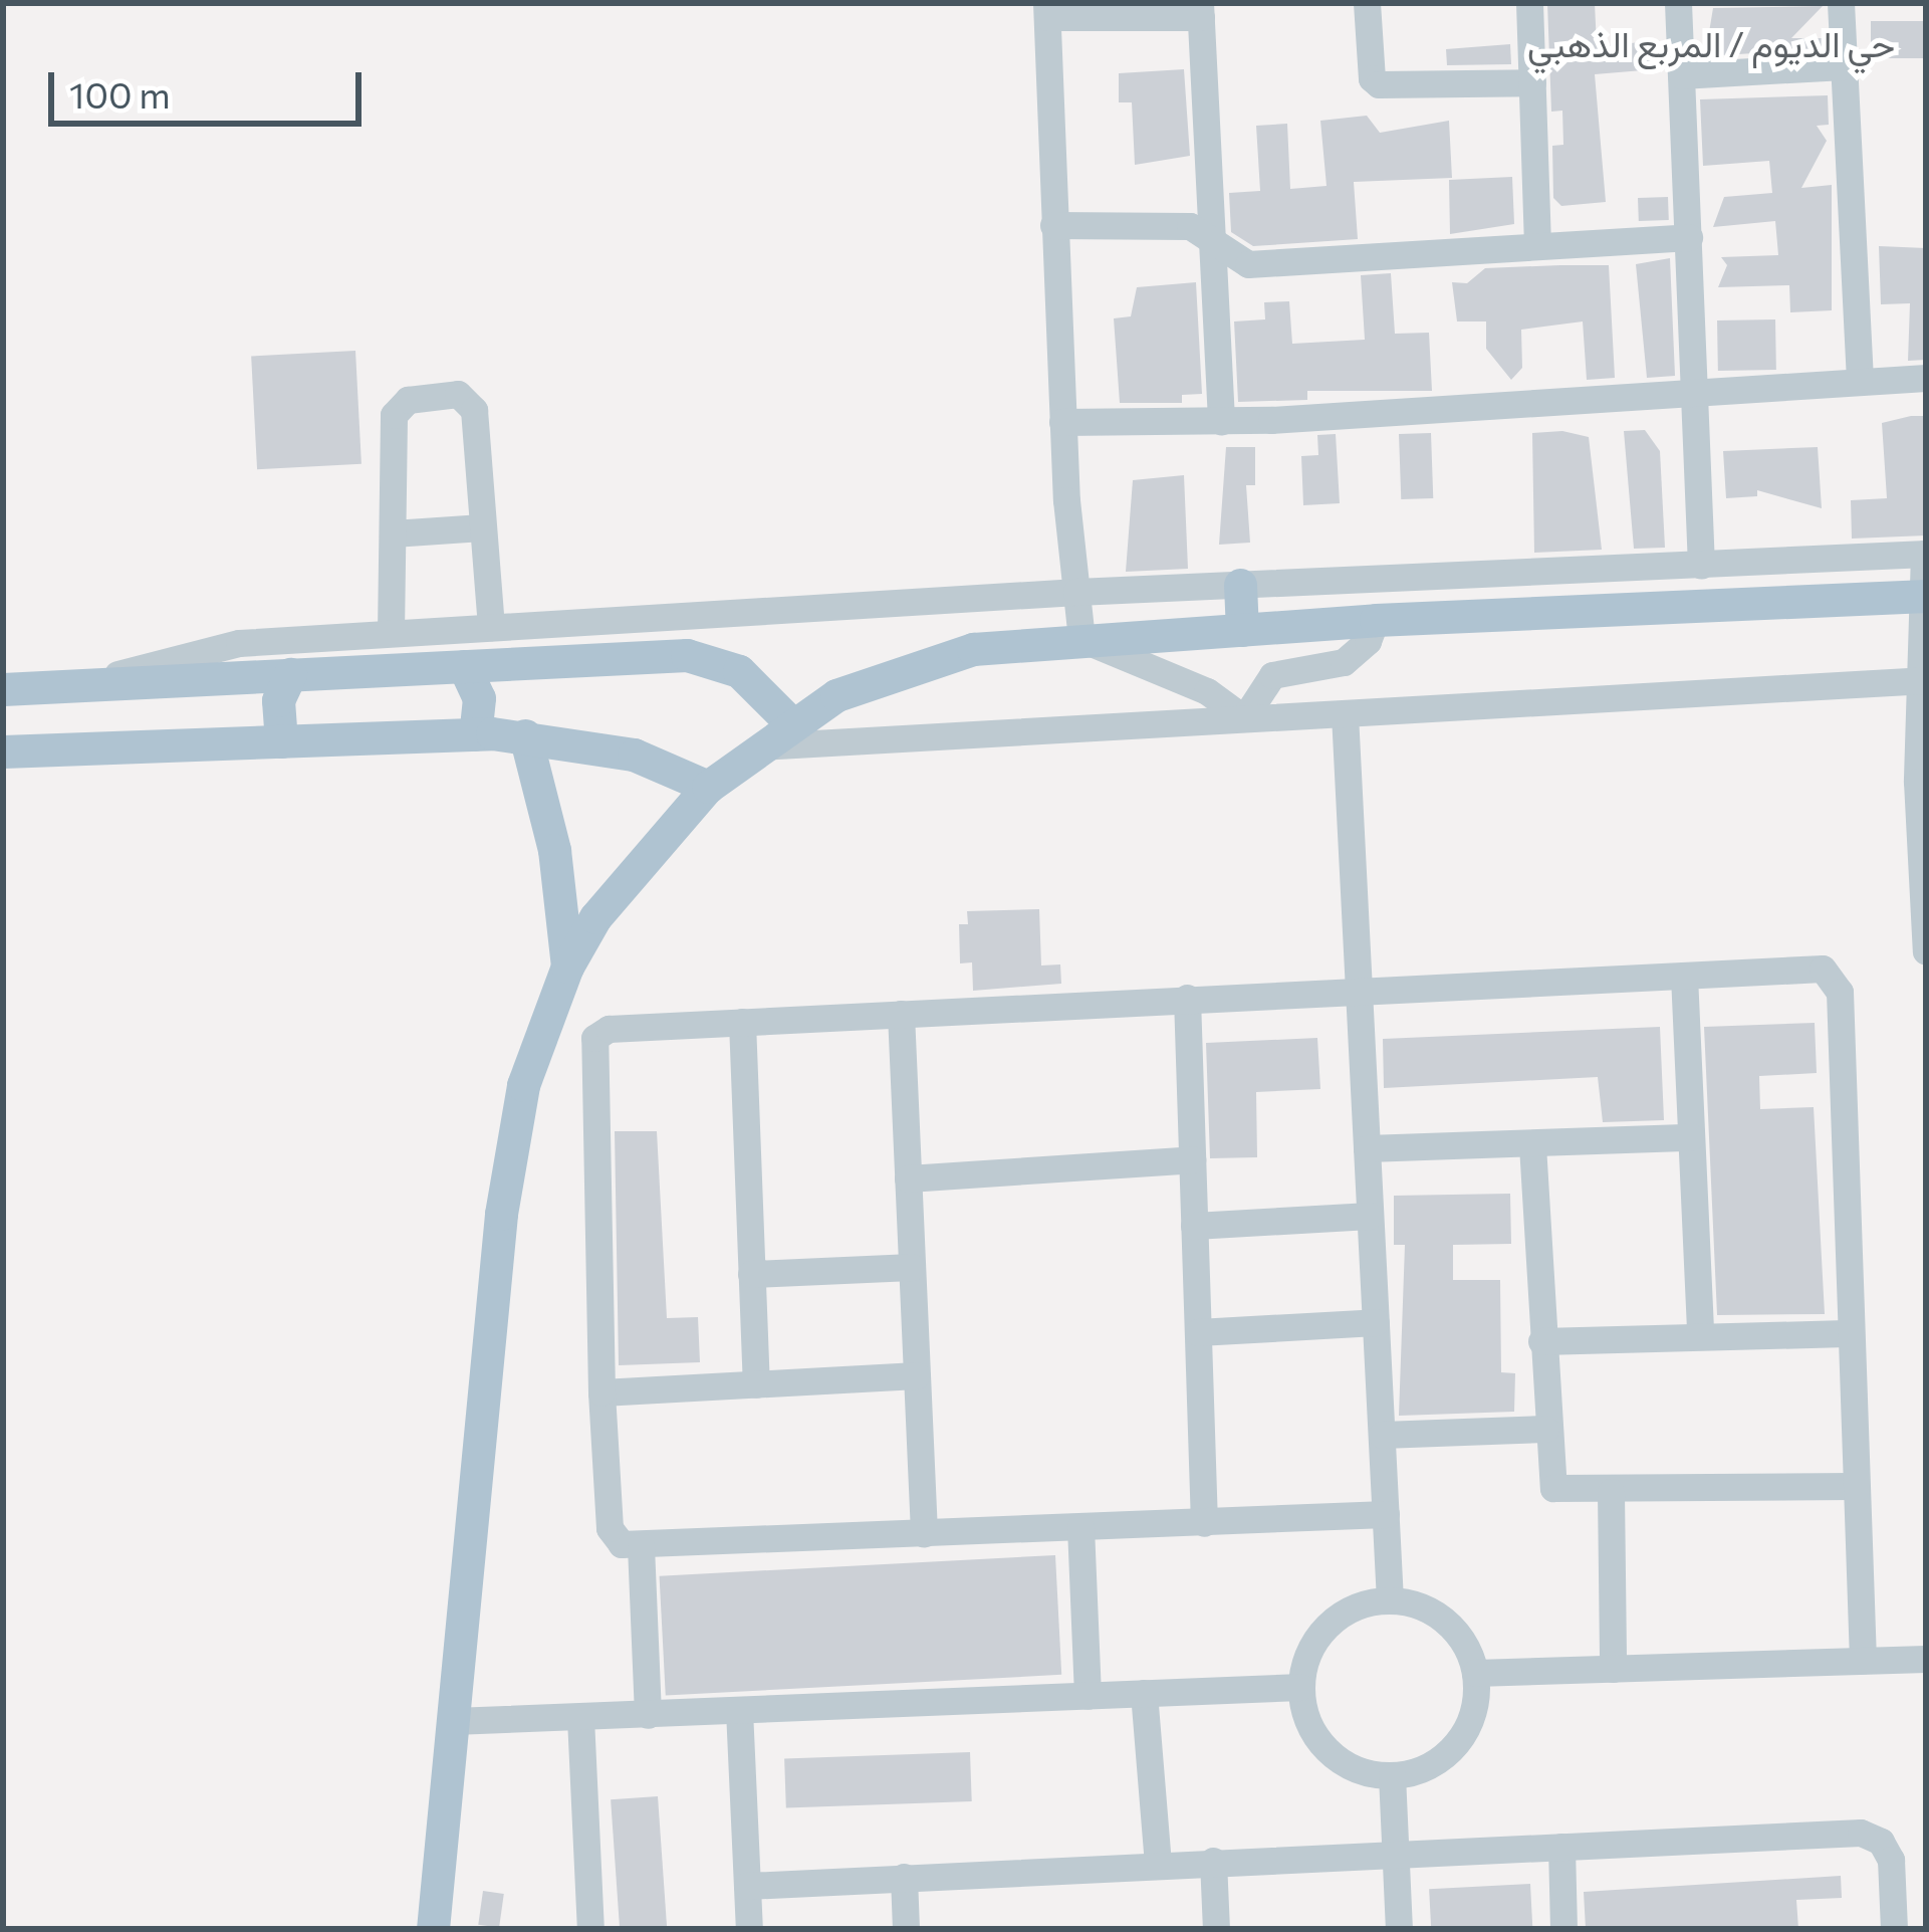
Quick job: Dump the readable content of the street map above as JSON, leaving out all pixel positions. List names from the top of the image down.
{
  "districts": ["حي الديوم / المربع الذهبي"],
  "scale_bar": "100 m"
}
